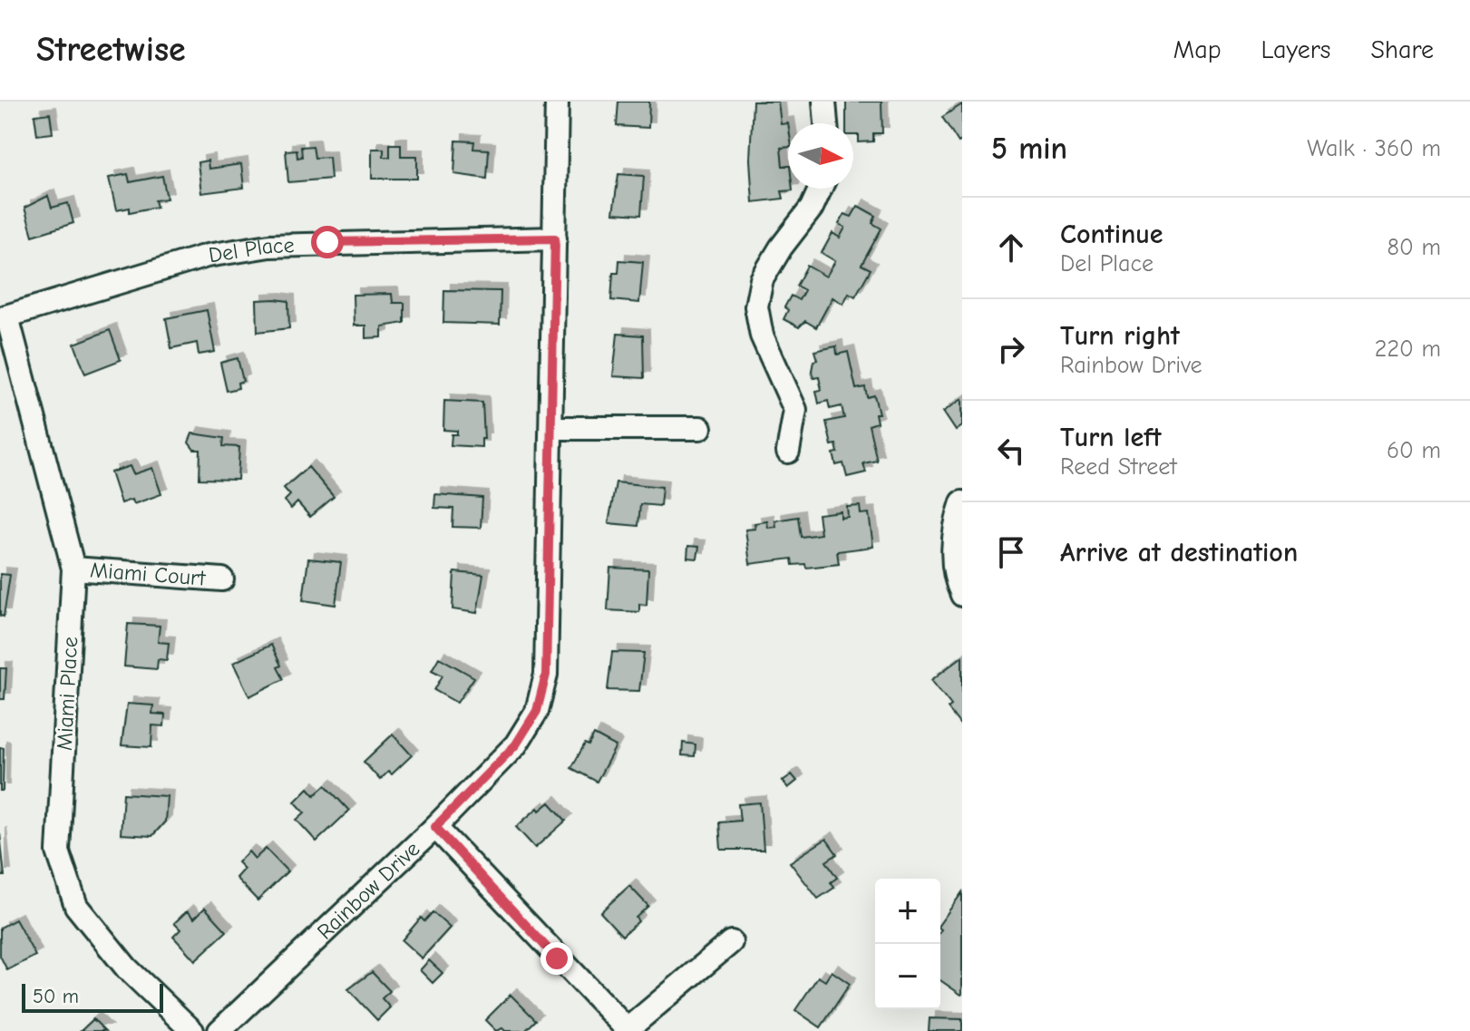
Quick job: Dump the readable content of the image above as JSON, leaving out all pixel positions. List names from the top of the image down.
{
  "streets": {
    "street": [
      "Del Place",
      "Miami Court",
      "Miami Place",
      "Rainbow Drive"
    ]
  },
  "crossings": [
    ["Del Place", "Miami Place"],
    ["Del Place", "Rainbow Drive"],
    ["Miami Court", "Miami Place"]
  ],
  "scale_bar": "50 m",
  "north": "right",
  "page": {
    "header": "Streetwise",
    "nav": ["Map", "Layers", "Share"],
    "heading": ["5 min", "Walk · 360 m"],
    "list": [
      ["Continue", "Del Place", "80 m"],
      ["Turn right", "Rainbow Drive", "220 m"],
      ["Turn left", "Reed Street", "60 m"],
      "Arrive at destination"
    ],
    "map_buttons": ["+", "−"],
    "scale": "50 m"
  }
}
